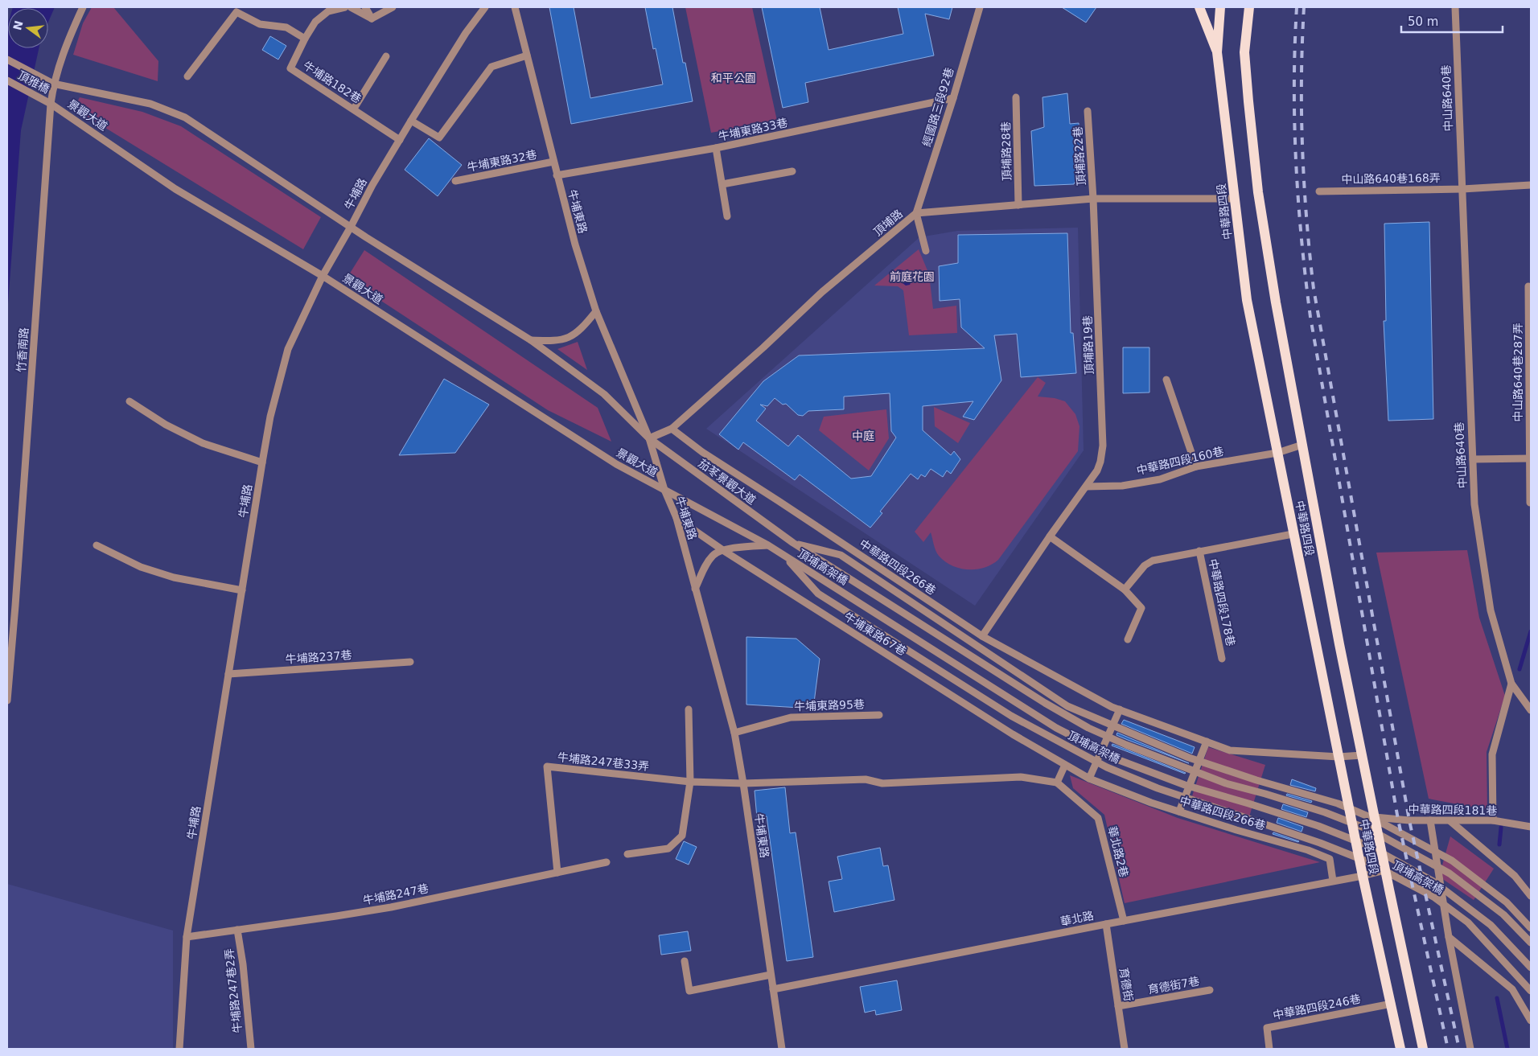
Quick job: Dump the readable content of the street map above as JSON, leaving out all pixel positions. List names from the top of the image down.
{
  "streets": {
    "main road": ["中華路四段"],
    "street": [
      "頂雅橋",
      "牛埔路182巷",
      "中山路640巷",
      "經國路三段92巷",
      "景觀大道",
      "牛埔東路33巷",
      "頂埔路28巷",
      "頂埔路22巷",
      "牛埔東路32巷",
      "中山路640巷168弄",
      "牛埔路",
      "牛埔東路",
      "頂埔路",
      "頂埔路19巷",
      "竹香南路",
      "中山路640巷287弄",
      "中華路四段160巷",
      "茄苳景觀大道",
      "頂埔高架橋",
      "中華路四段266巷",
      "中華路四段178巷",
      "牛埔東路67巷",
      "牛埔路237巷",
      "牛埔東路95巷",
      "牛埔路247巷33弄",
      "中華路四段181巷",
      "華北路2巷",
      "牛埔路247巷",
      "華北路",
      "育德街",
      "育德街7巷",
      "牛埔路247巷2弄",
      "中華路四段246巷"
    ]
  },
  "crossings": [
    ["頂雅橋", "景觀大道"],
    ["頂雅橋", "竹香南路"],
    ["牛埔路182巷", "牛埔路"],
    ["中山路640巷", "中山路640巷168弄"],
    ["經國路三段92巷", "牛埔東路33巷"],
    ["經國路三段92巷", "頂埔路"],
    ["景觀大道", "牛埔路"],
    ["景觀大道", "牛埔東路"],
    ["景觀大道", "頂埔路"],
    ["景觀大道", "竹香南路"],
    ["景觀大道", "茄苳景觀大道"],
    ["牛埔東路33巷", "牛埔東路"],
    ["頂埔路28巷", "頂埔路"],
    ["頂埔路22巷", "頂埔路"],
    ["頂埔路22巷", "頂埔路19巷"],
    ["牛埔東路32巷", "牛埔東路"],
    ["牛埔路", "牛埔路237巷"],
    ["牛埔路", "牛埔路247巷"],
    ["牛埔東路", "頂埔路"],
    ["牛埔東路", "茄苳景觀大道"],
    ["牛埔東路", "牛埔東路67巷"],
    ["牛埔東路", "牛埔東路95巷"],
    ["牛埔東路", "華北路"],
    ["中華路四段", "頂埔路"],
    ["中華路四段", "中華路四段160巷"],
    ["中華路四段", "中華路四段266巷"],
    ["中華路四段", "中華路四段178巷"],
    ["中華路四段", "中華路四段181巷"],
    ["中華路四段", "華北路"],
    ["中華路四段", "中華路四段246巷"],
    ["頂埔路", "頂埔路19巷"],
    ["頂埔路", "茄苳景觀大道"],
    ["頂埔路", "中華路四段266巷"],
    ["頂埔路19巷", "中華路四段160巷"],
    ["頂埔路19巷", "中華路四段266巷"],
    ["茄苳景觀大道", "頂埔高架橋"],
    ["中華路四段266巷", "牛埔東路67巷"],
    ["中華路四段266巷", "華北路"],
    ["牛埔路247巷33弄", "牛埔路247巷"],
    ["華北路2巷", "華北路"],
    ["牛埔路247巷", "牛埔路247巷2弄"],
    ["華北路", "育德街"],
    ["育德街", "育德街7巷"]
  ],
  "parks": ["和平公園", "前庭花園", "中庭"],
  "scale_bar": "50 m",
  "north": "left"
}
